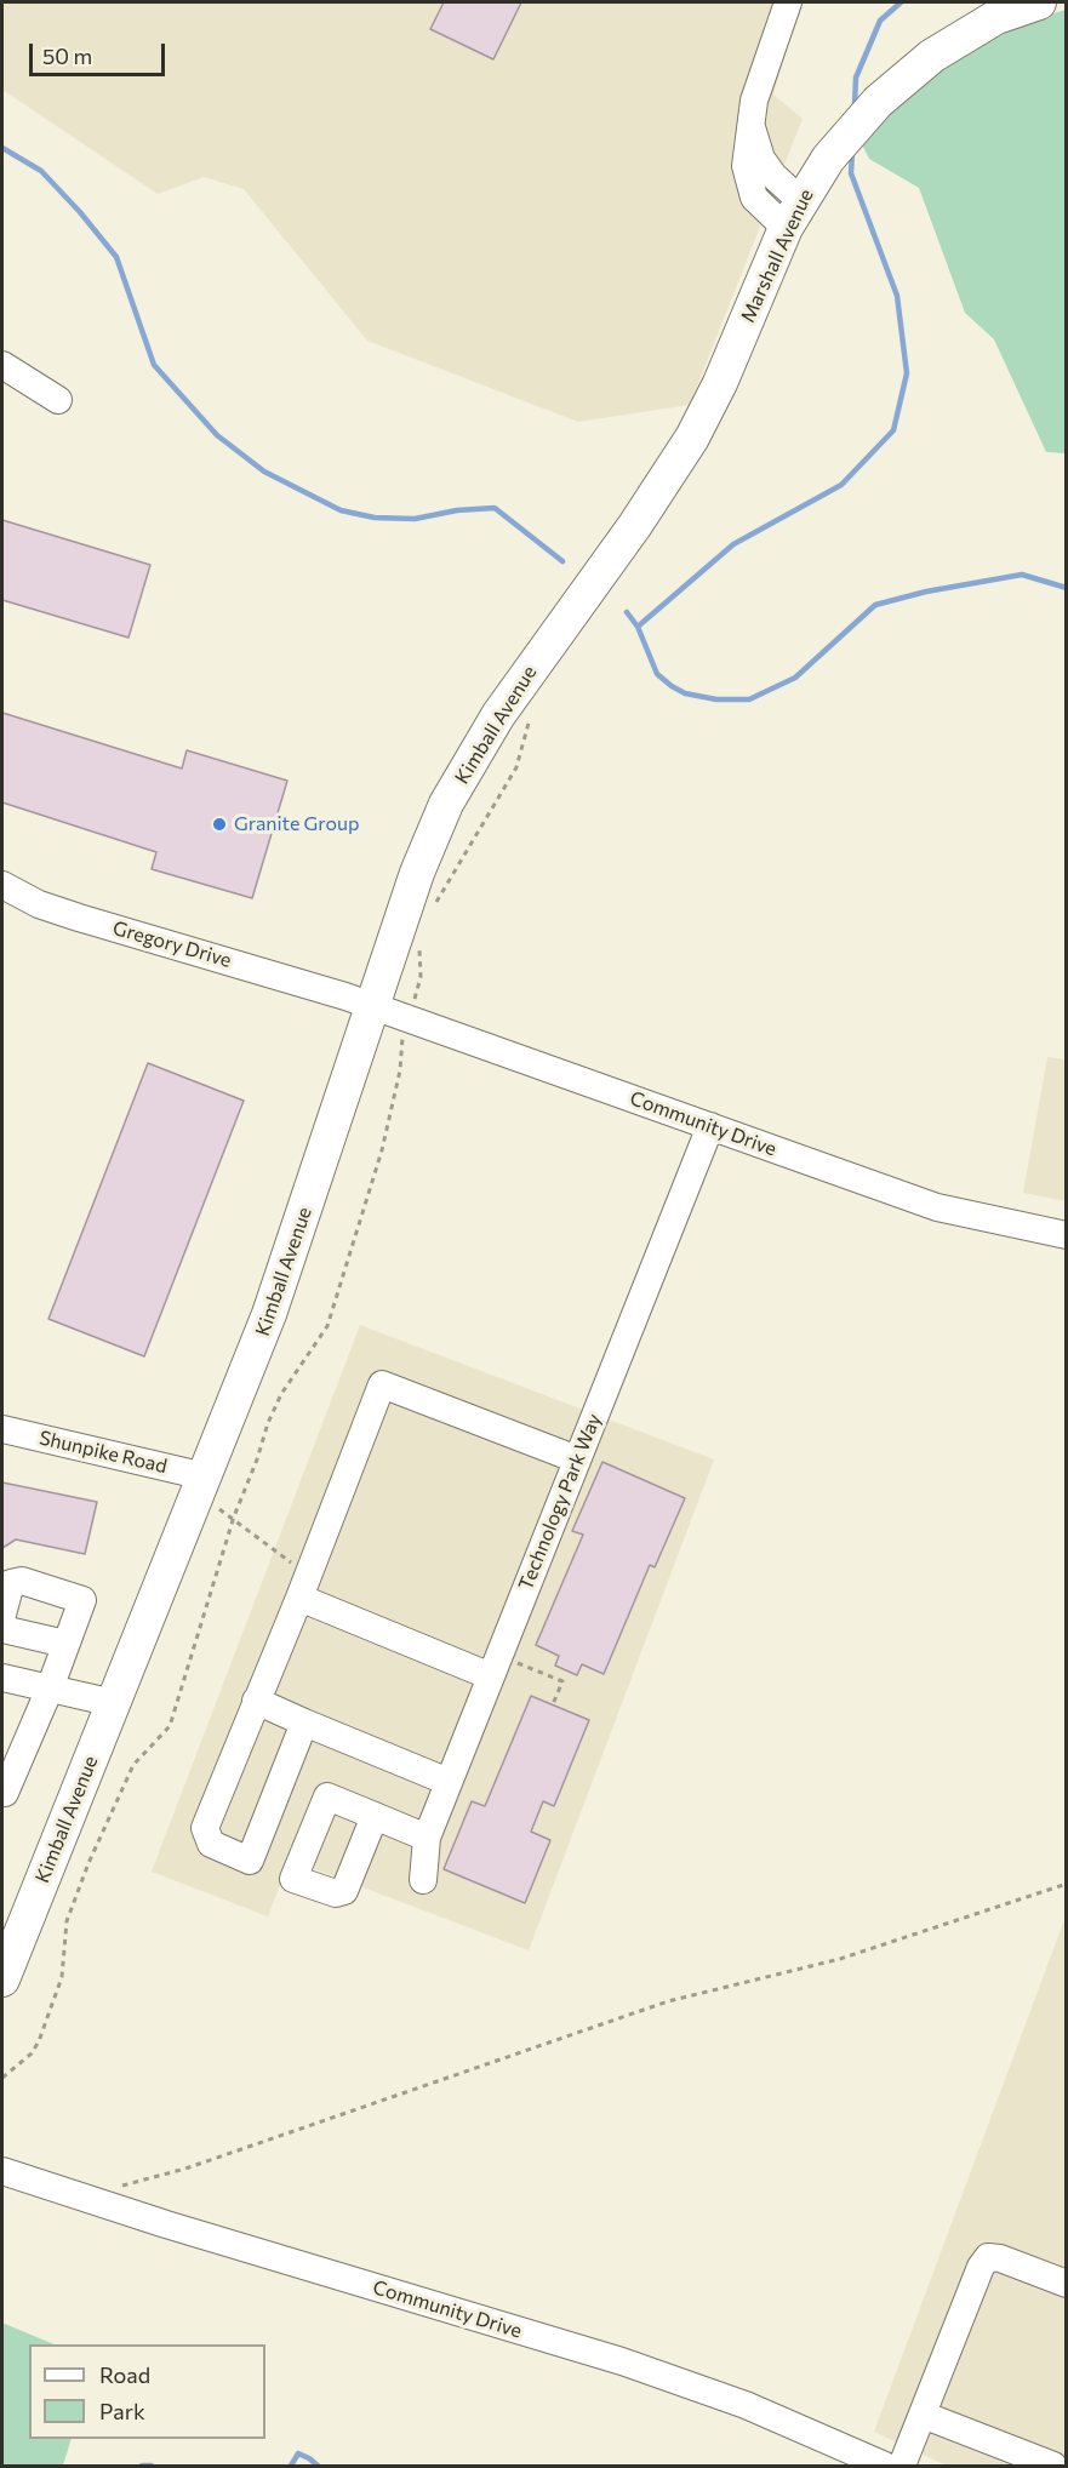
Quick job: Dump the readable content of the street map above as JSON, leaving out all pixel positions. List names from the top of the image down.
{
  "streets": {
    "main road": ["Marshall Avenue", "Kimball Avenue"],
    "street": [
      "Gregory Drive",
      "Community Drive",
      "Shunpike Road",
      "Technology Park Way"
    ]
  },
  "crossings": [
    ["Marshall Avenue", "Kimball Avenue"],
    ["Kimball Avenue", "Gregory Drive"],
    ["Kimball Avenue", "Community Drive"],
    ["Kimball Avenue", "Shunpike Road"],
    ["Gregory Drive", "Community Drive"],
    ["Community Drive", "Technology Park Way"]
  ],
  "places": ["Granite Group"],
  "legend": ["Road", "Park"],
  "scale_bar": "50 m"
}
